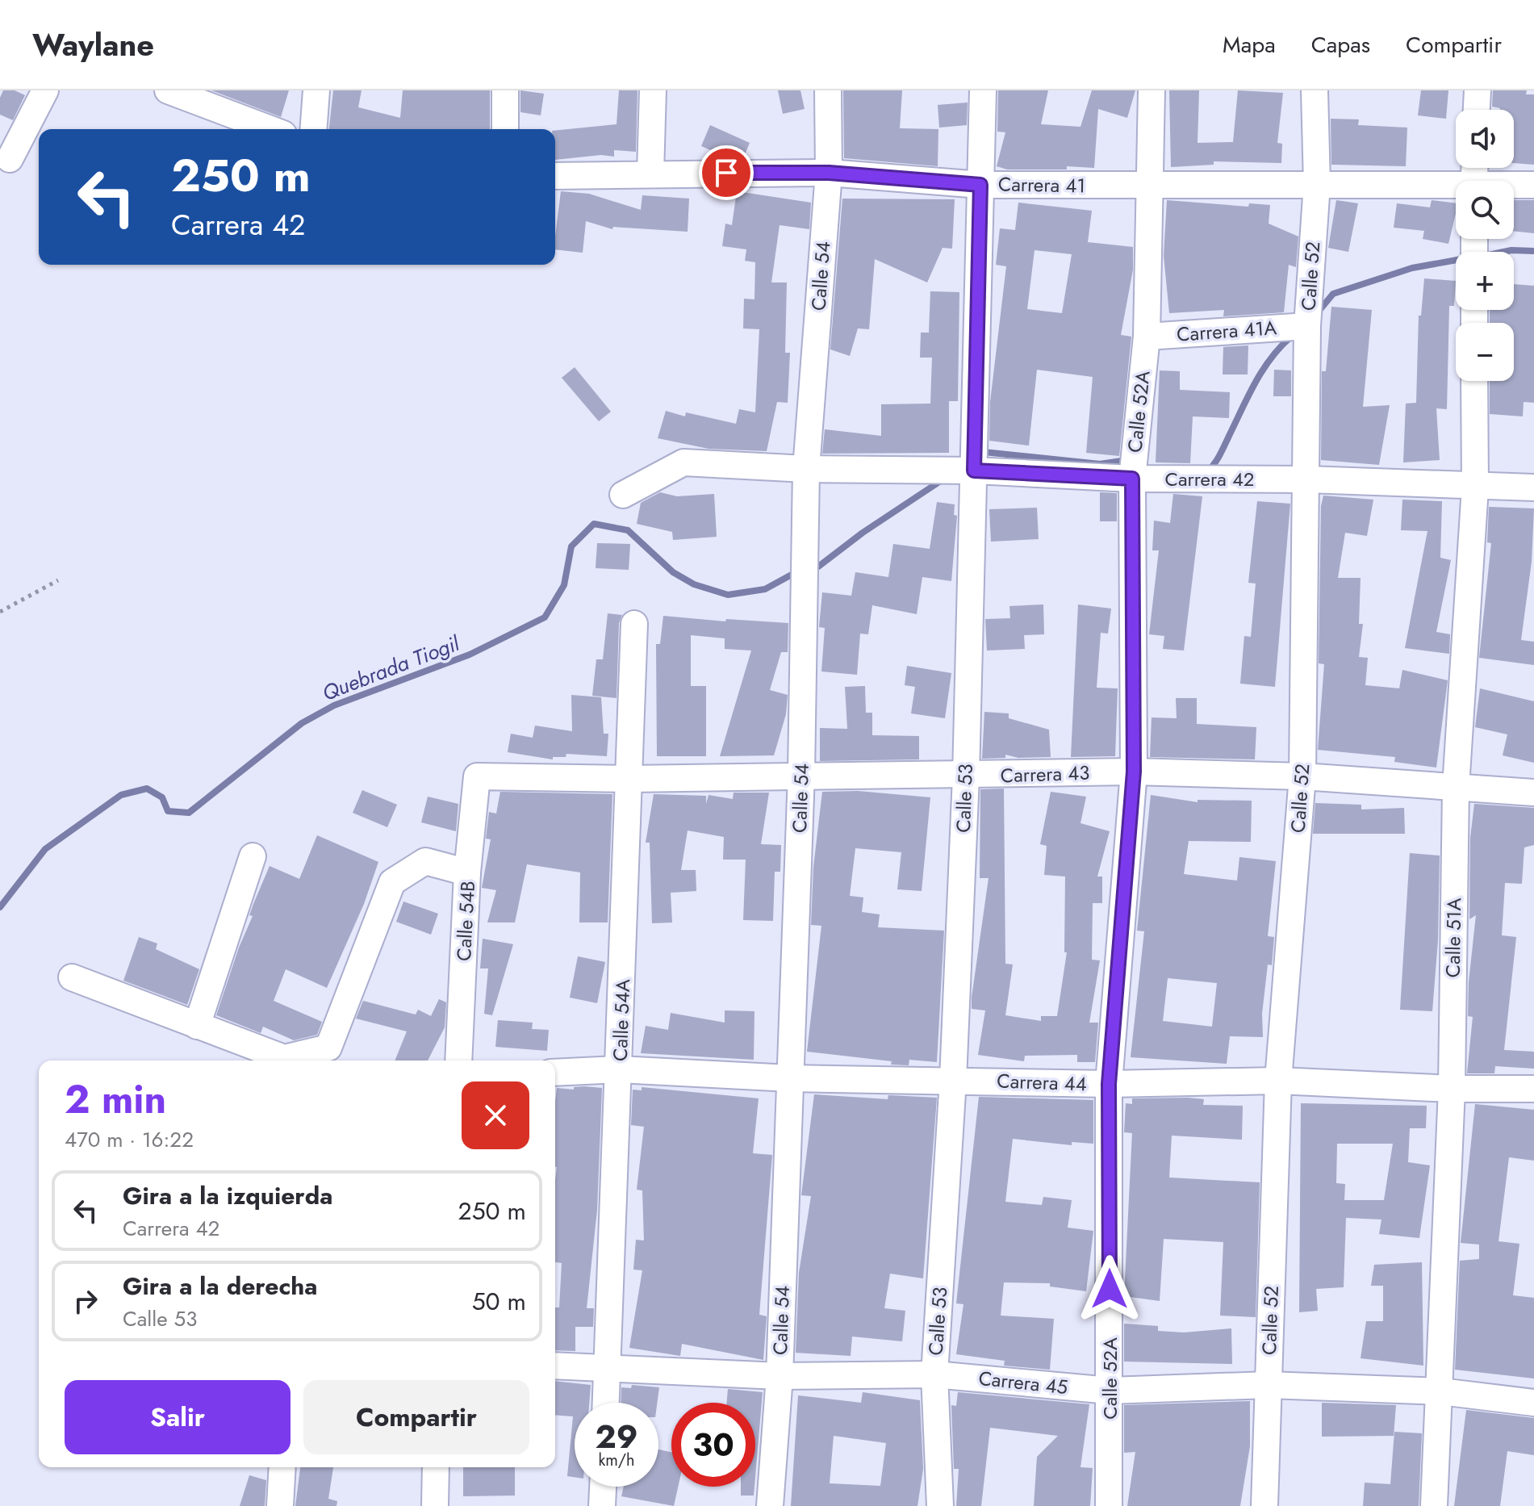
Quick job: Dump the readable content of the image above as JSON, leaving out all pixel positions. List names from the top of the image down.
{
  "streets": {
    "street": [
      "Carrera 41",
      "Calle 54",
      "Calle 52",
      "Carrera 41A",
      "Calle 52A",
      "Carrera 42",
      "Carrera 43",
      "Calle 53",
      "Calle 54B",
      "Calle 51A",
      "Calle 54A",
      "Carrera 44",
      "Carrera 45"
    ]
  },
  "crossings": [
    ["Carrera 41", "Calle 54"],
    ["Carrera 41", "Calle 52"],
    ["Carrera 41", "Calle 52A"],
    ["Carrera 41", "Calle 53"],
    ["Calle 54", "Carrera 42"],
    ["Calle 54", "Carrera 43"],
    ["Calle 54", "Carrera 44"],
    ["Calle 54", "Carrera 45"],
    ["Calle 52", "Carrera 41A"],
    ["Calle 52", "Carrera 42"],
    ["Calle 52", "Carrera 43"],
    ["Calle 52", "Carrera 44"],
    ["Calle 52", "Carrera 45"],
    ["Carrera 41A", "Calle 52A"],
    ["Calle 52A", "Carrera 42"],
    ["Calle 52A", "Carrera 43"],
    ["Calle 52A", "Carrera 44"],
    ["Calle 52A", "Carrera 45"],
    ["Carrera 42", "Calle 53"],
    ["Carrera 42", "Calle 51A"],
    ["Carrera 43", "Calle 53"],
    ["Carrera 43", "Calle 54B"],
    ["Carrera 43", "Calle 51A"],
    ["Carrera 43", "Calle 54A"],
    ["Calle 53", "Carrera 44"],
    ["Calle 53", "Carrera 45"],
    ["Calle 51A", "Carrera 44"],
    ["Calle 51A", "Carrera 45"],
    ["Calle 54A", "Carrera 44"],
    ["Calle 54A", "Carrera 45"]
  ],
  "water": ["Quebrada Tiogil"],
  "page": {
    "header": "Waylane",
    "nav": ["Mapa", "Capas", "Compartir"],
    "map_buttons": ["+", "−"],
    "turn": ["250 m", "Carrera 42"],
    "heading": ["2 min", "470 m · 16:22"],
    "list": [
      {
        "name": "Gira a la izquierda",
        "note": "Carrera 42",
        "value": "250 m"
      },
      {
        "name": "Gira a la derecha",
        "note": "Calle 53",
        "value": "50 m"
      }
    ],
    "buttons": ["Salir", "Compartir"],
    "speed": "29 km/h",
    "limit": "30"
  }
}
